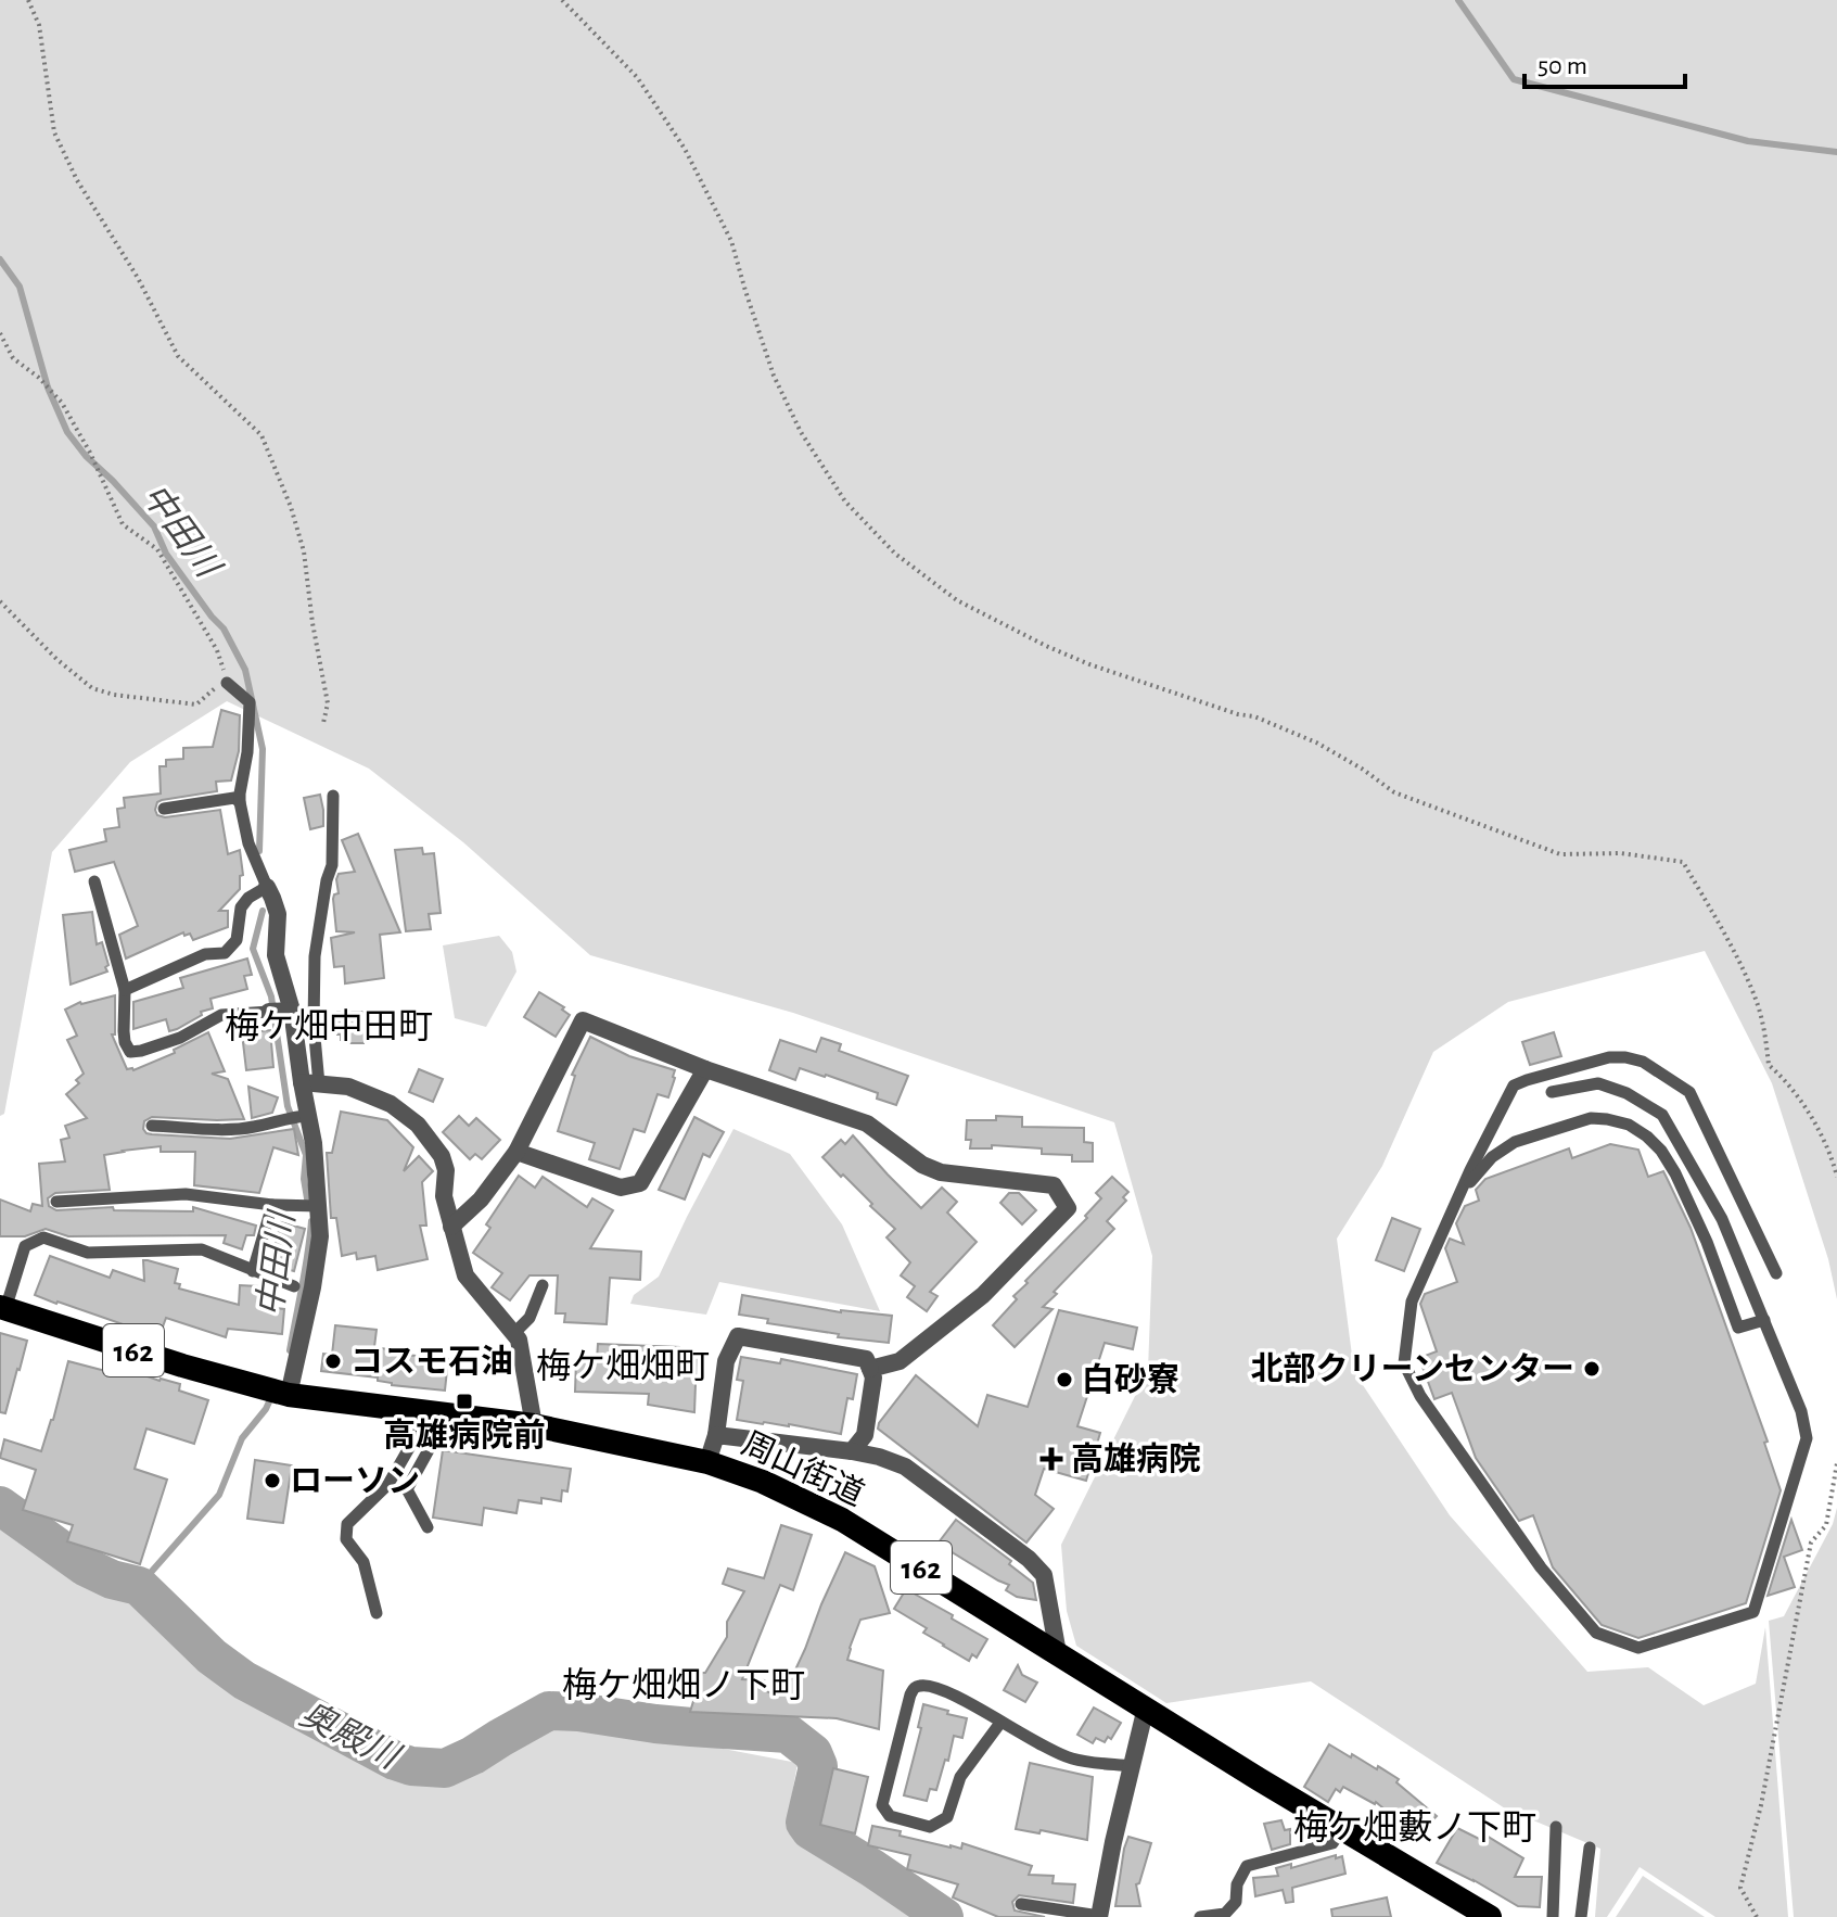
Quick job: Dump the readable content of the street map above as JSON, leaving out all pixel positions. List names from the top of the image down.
{
  "streets": {
    "highway": ["162", "周山街道"]
  },
  "districts": [
    "梅ケ畑中田町",
    "梅ケ畑畑町",
    "梅ケ畑畑ノ下町",
    "梅ケ畑藪ノ下町"
  ],
  "water": ["中田川", "奥殿川"],
  "places": {
    "other": [
      "コスモ石油",
      "北部クリーンセンター",
      "白砂寮",
      "ローソン"
    ],
    "transit": ["高雄病院前"],
    "health": ["高雄病院"]
  },
  "scale_bar": "50 m"
}
